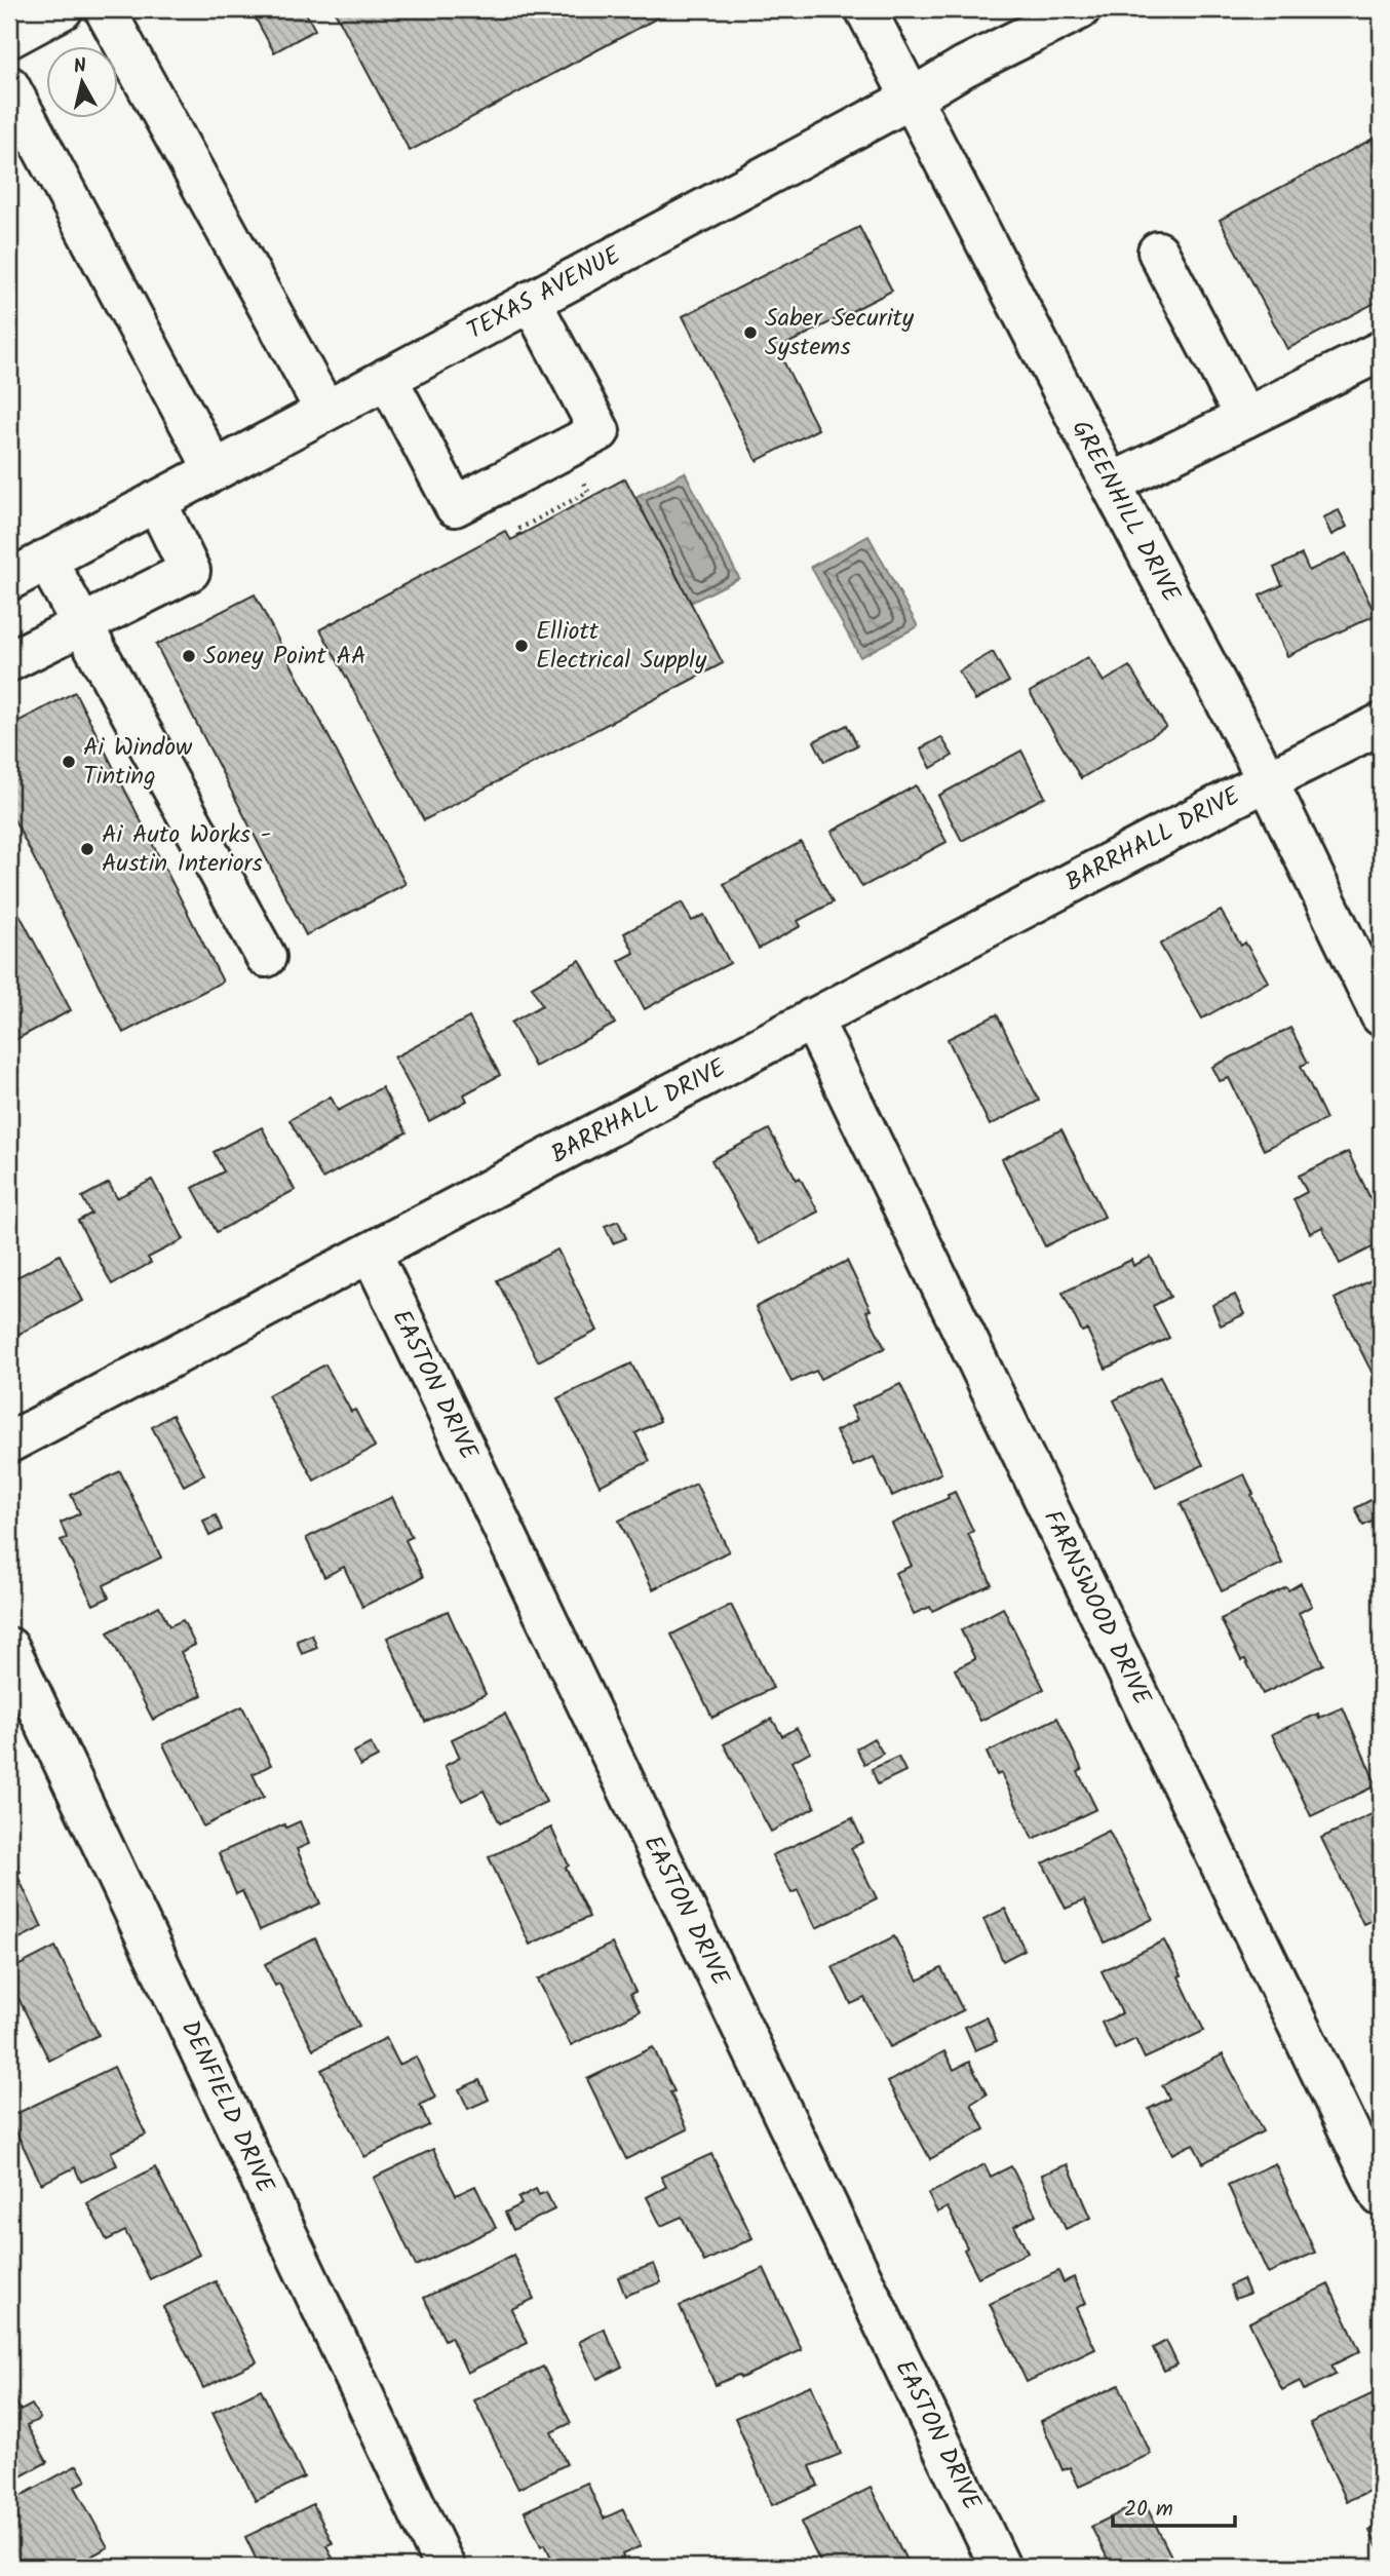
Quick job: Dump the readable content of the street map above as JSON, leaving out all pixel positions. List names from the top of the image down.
{
  "streets": {
    "street": [
      "TEXAS AVENUE",
      "GREENHILL DRIVE",
      "BARRHALL DRIVE",
      "EASTON DRIVE",
      "FARNSWOOD DRIVE",
      "DENFIELD DRIVE"
    ]
  },
  "crossings": [
    ["TEXAS AVENUE", "GREENHILL DRIVE"],
    ["GREENHILL DRIVE", "BARRHALL DRIVE"],
    ["BARRHALL DRIVE", "EASTON DRIVE"],
    ["BARRHALL DRIVE", "FARNSWOOD DRIVE"]
  ],
  "places": [
    "Saber Security Systems",
    "Elliott Electrical Supply",
    "Soney Point AA",
    "Ai Window Tinting",
    "Ai Auto Works - Austin Interiors"
  ],
  "scale_bar": "20 m",
  "north": "top"
}
